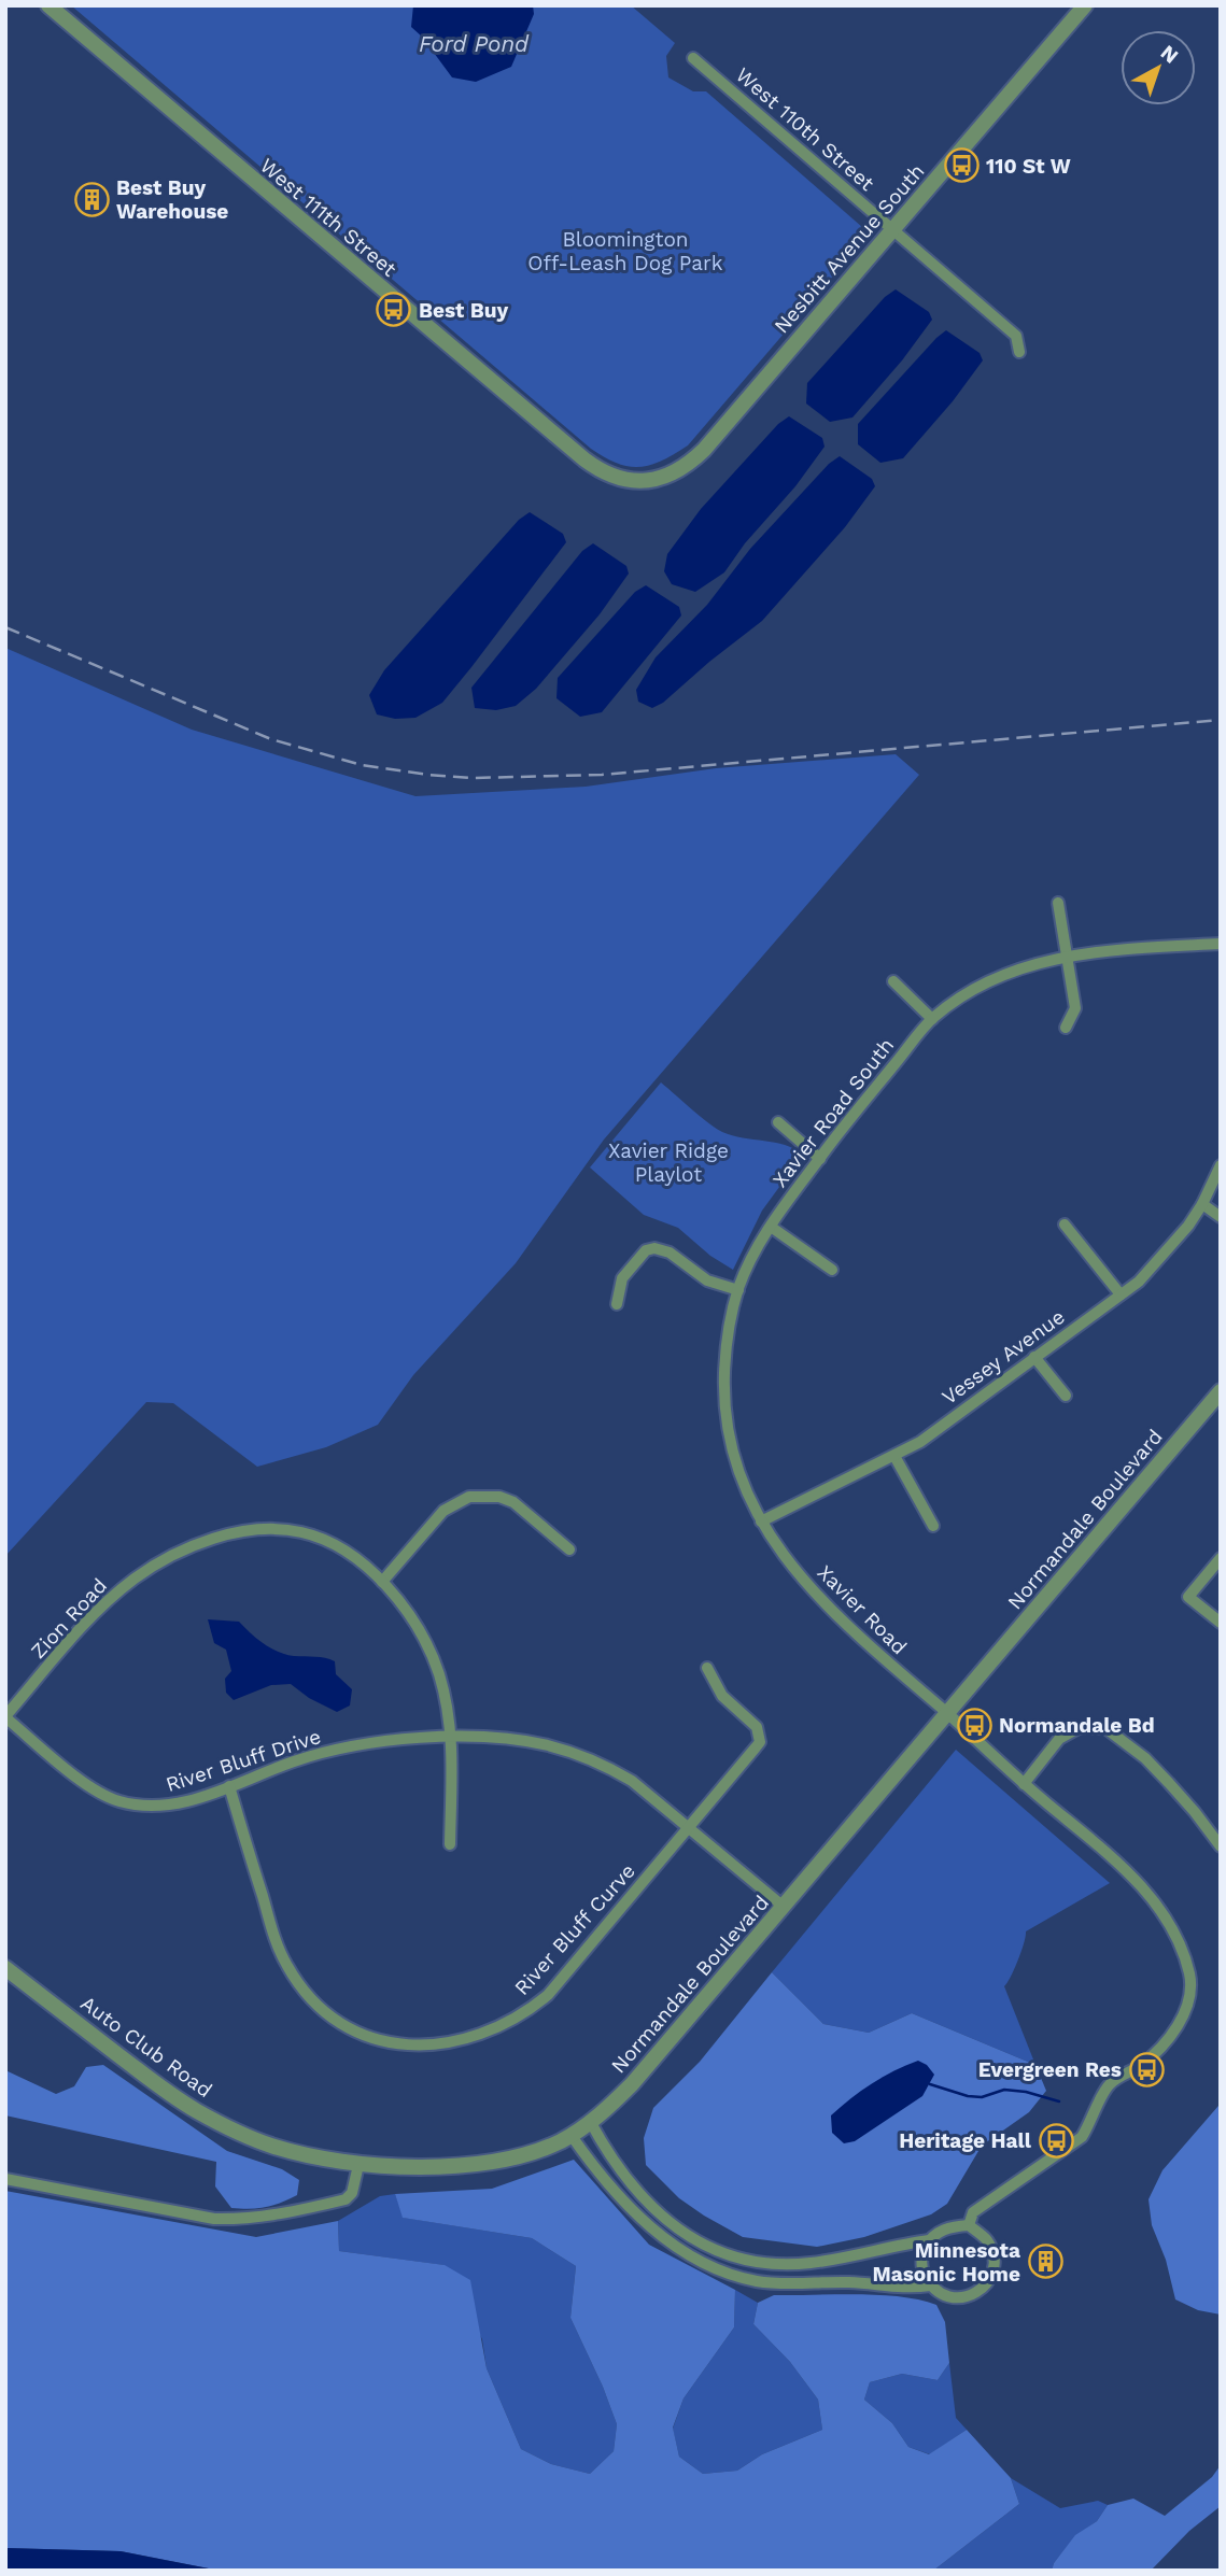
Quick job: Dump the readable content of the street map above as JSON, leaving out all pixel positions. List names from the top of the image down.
{
  "streets": {
    "street": [
      "West 110th Street",
      "West 111th Street",
      "Nesbitt Avenue South",
      "Xavier Road South",
      "Vessey Avenue",
      "Normandale Boulevard",
      "Xavier Road",
      "Zion Road",
      "River Bluff Drive",
      "River Bluff Curve",
      "Auto Club Road"
    ]
  },
  "crossings": [
    ["West 110th Street", "Nesbitt Avenue South"],
    ["West 111th Street", "Nesbitt Avenue South"],
    ["Xavier Road South", "Vessey Avenue"],
    ["Xavier Road South", "Xavier Road"],
    ["Vessey Avenue", "Xavier Road"],
    ["Normandale Boulevard", "Xavier Road"],
    ["Normandale Boulevard", "River Bluff Drive"],
    ["Normandale Boulevard", "Auto Club Road"],
    ["Zion Road", "River Bluff Drive"],
    ["River Bluff Drive", "River Bluff Curve"]
  ],
  "water": ["Ford Pond"],
  "parks": ["Bloomington Off-Leash Dog Park", "Xavier Ridge Playlot"],
  "places": {
    "bus stop": [
      "110 St W",
      "Best Buy",
      "Normandale Bd",
      "Evergreen Res",
      "Heritage Hall"
    ],
    "building": ["Best Buy Warehouse", "Minnesota Masonic Home"]
  },
  "north": "top right"
}
